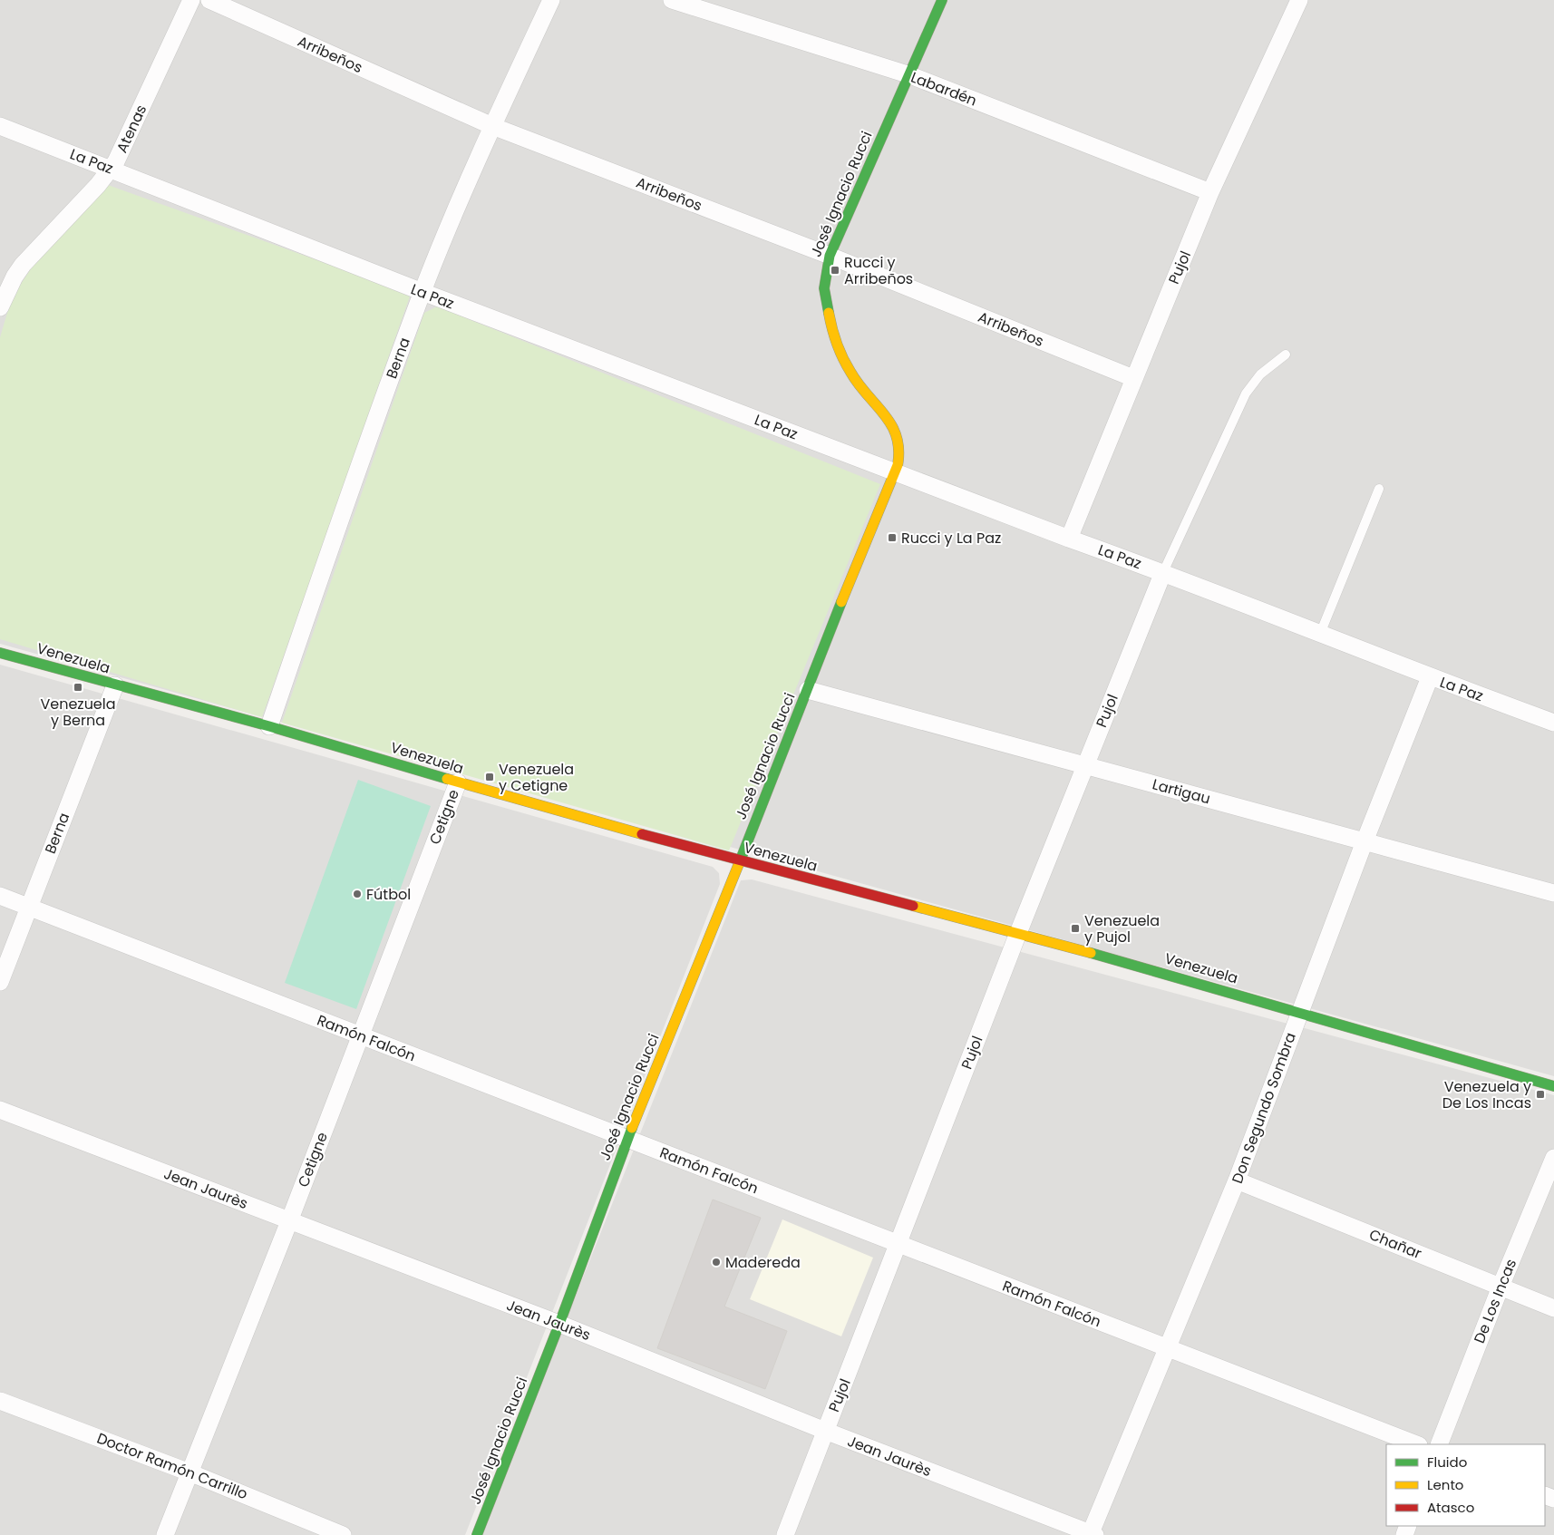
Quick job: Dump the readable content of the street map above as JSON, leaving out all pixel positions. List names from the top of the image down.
{
  "streets": {
    "street": [
      "Arribeños",
      "Labardén",
      "Atenas",
      "La Paz",
      "José Ignacio Rucci",
      "Pujol",
      "Berna",
      "Venezuela",
      "Lartigau",
      "Cetigne",
      "Ramón Falcón",
      "Don Segundo Sombra",
      "Jean Jaurès",
      "Chañar",
      "De Los Incas",
      "Doctor Ramón Carrillo"
    ]
  },
  "crossings": [
    ["Arribeños", "José Ignacio Rucci"],
    ["Arribeños", "Pujol"],
    ["Arribeños", "Berna"],
    ["Labardén", "José Ignacio Rucci"],
    ["Labardén", "Pujol"],
    ["Atenas", "La Paz"],
    ["La Paz", "José Ignacio Rucci"],
    ["La Paz", "Pujol"],
    ["La Paz", "Berna"],
    ["La Paz", "Don Segundo Sombra"],
    ["José Ignacio Rucci", "Venezuela"],
    ["José Ignacio Rucci", "Lartigau"],
    ["José Ignacio Rucci", "Ramón Falcón"],
    ["José Ignacio Rucci", "Jean Jaurès"],
    ["Pujol", "Venezuela"],
    ["Pujol", "Lartigau"],
    ["Pujol", "Ramón Falcón"],
    ["Pujol", "Jean Jaurès"],
    ["Berna", "Venezuela"],
    ["Berna", "Ramón Falcón"],
    ["Venezuela", "Cetigne"],
    ["Venezuela", "Don Segundo Sombra"],
    ["Lartigau", "Don Segundo Sombra"],
    ["Cetigne", "Ramón Falcón"],
    ["Cetigne", "Jean Jaurès"],
    ["Cetigne", "Doctor Ramón Carrillo"],
    ["Ramón Falcón", "Don Segundo Sombra"],
    ["Don Segundo Sombra", "Jean Jaurès"],
    ["Don Segundo Sombra", "Chañar"],
    ["Chañar", "De Los Incas"]
  ],
  "places": {
    "transit": [
      "Rucci y Arribeños",
      "Rucci y La Paz",
      "Venezuela y Berna",
      "Venezuela y Cetigne",
      "Venezuela y Pujol",
      "Venezuela y De Los Incas"
    ],
    "other": ["Fútbol", "Madereda"]
  },
  "legend": ["Fluido", "Lento", "Atasco"]
}
